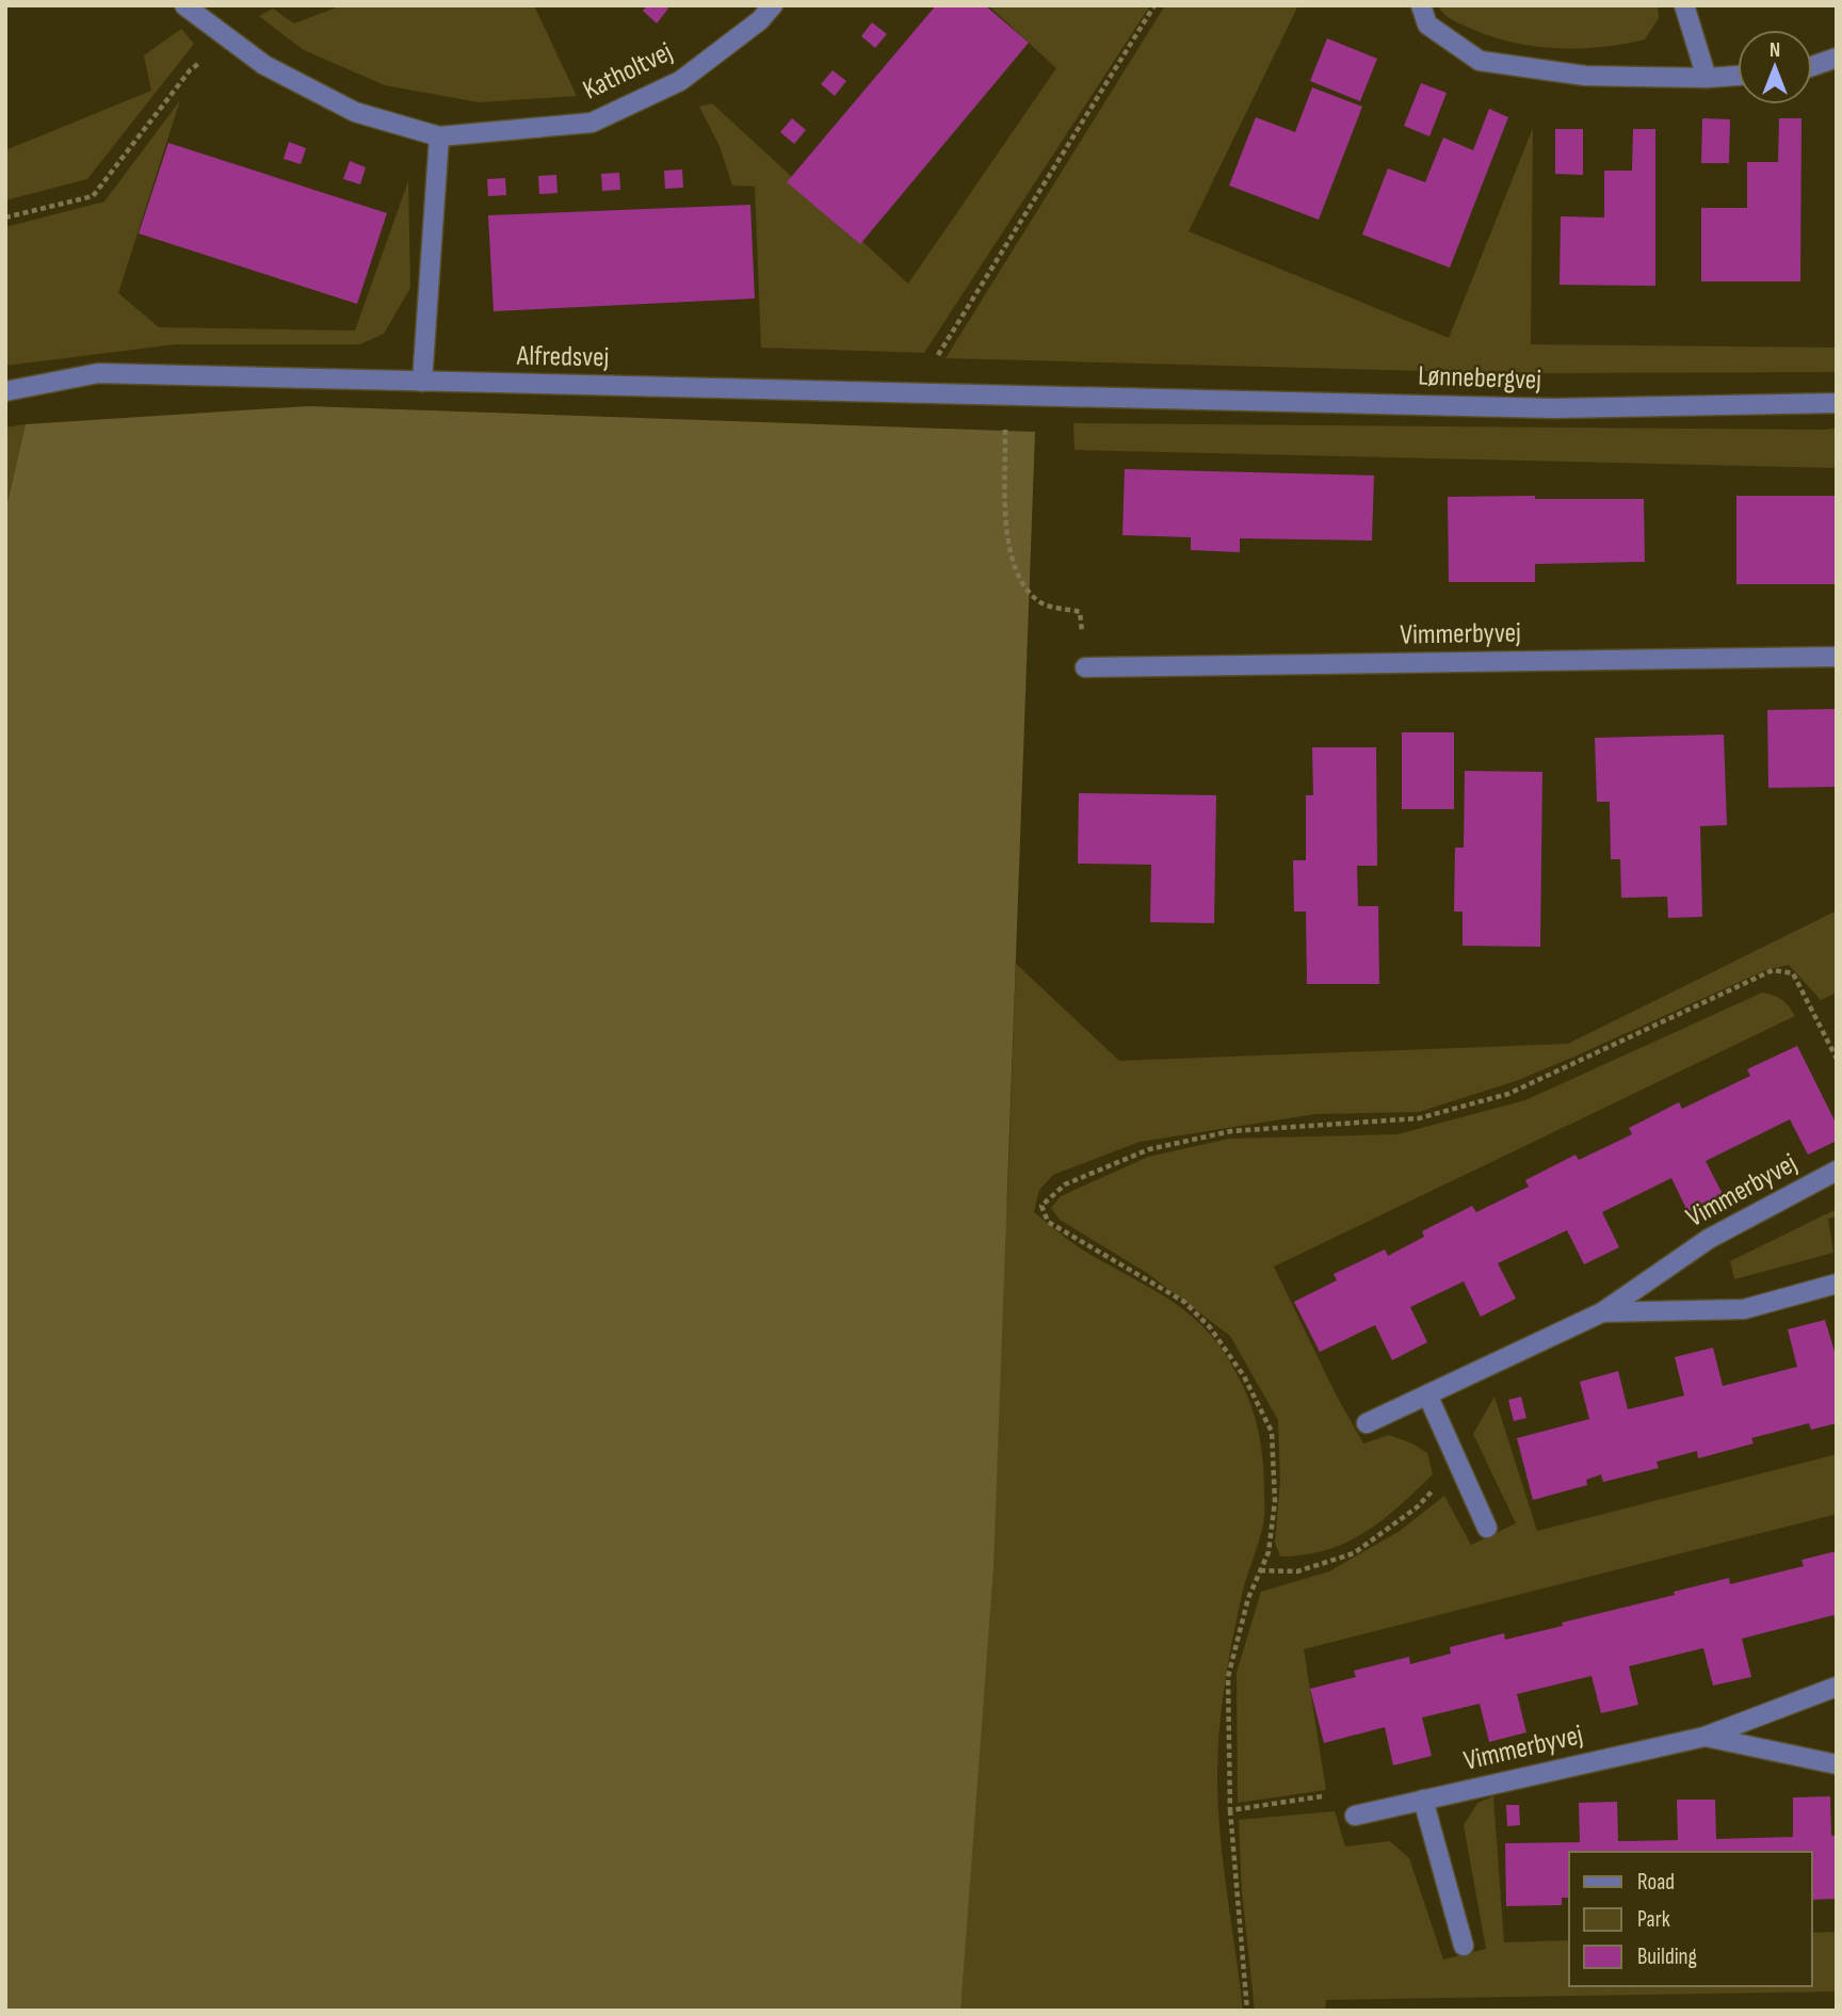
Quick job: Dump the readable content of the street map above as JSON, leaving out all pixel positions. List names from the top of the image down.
{
  "streets": {
    "street": [
      "Katholtvej",
      "Alfredsvej",
      "Lønnebergvej",
      "Vimmerbyvej"
    ]
  },
  "crossings": [
    ["Alfredsvej", "Lønnebergvej"]
  ],
  "legend": ["Road", "Park", "Building"],
  "north": "top"
}
